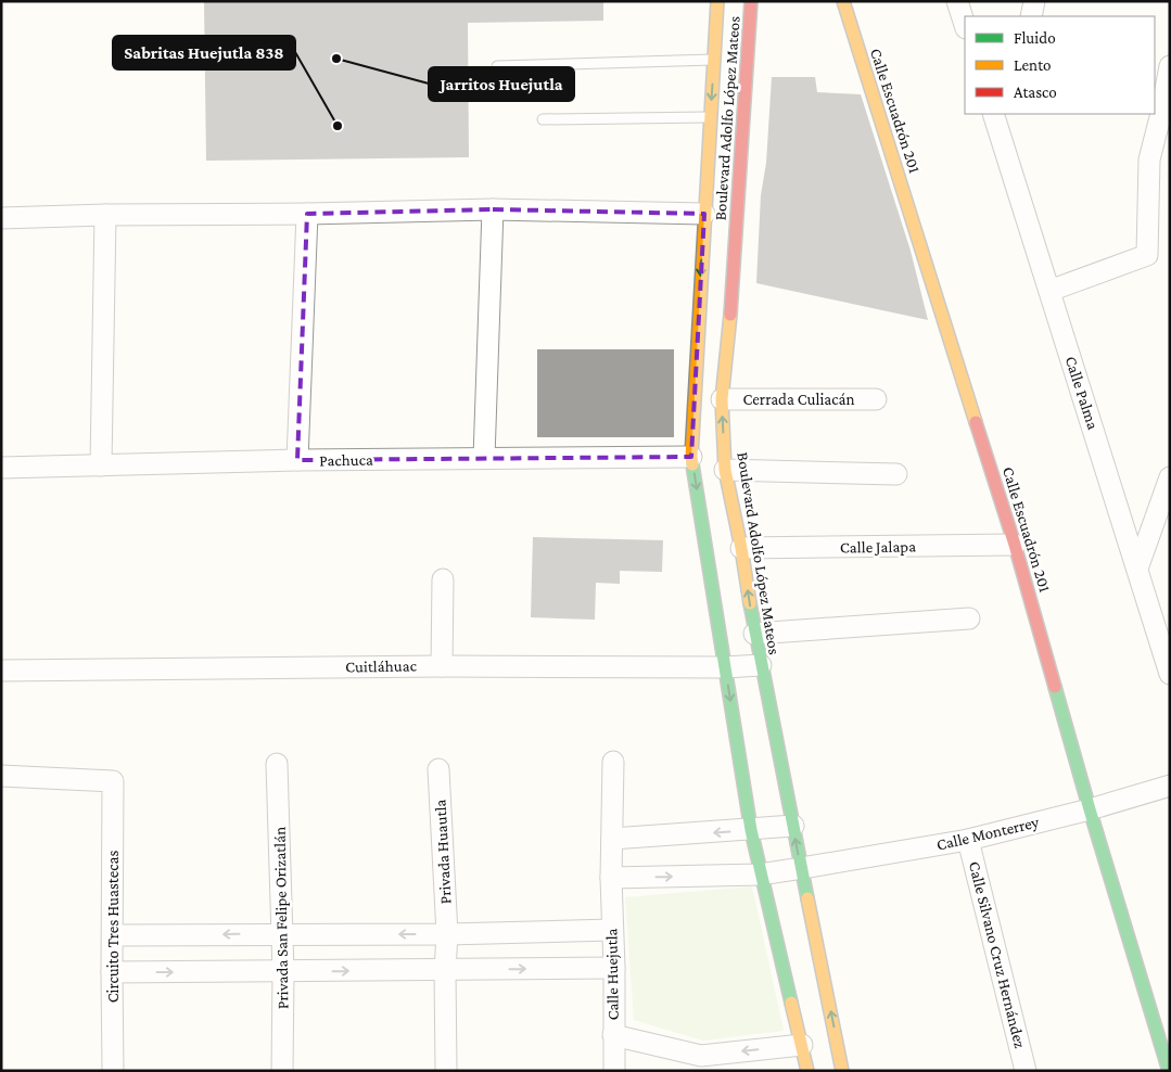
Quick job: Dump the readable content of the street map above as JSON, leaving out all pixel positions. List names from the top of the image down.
{
  "streets": {
    "street": [
      "Calle Escuadrón 201",
      "Boulevard Adolfo López Mateos",
      "Calle Palma",
      "Cerrada Culiacán",
      "Pachuca",
      "Calle Jalapa",
      "Cuitláhuac",
      "Calle Monterrey",
      "Privada Huautla",
      "Privada San Felipe Orizatlán",
      "Circuito Tres Huastecas",
      "Calle Silvano Cruz Hernández",
      "Calle Huejutla"
    ]
  },
  "crossings": [
    ["Calle Escuadrón 201", "Calle Jalapa"],
    ["Calle Escuadrón 201", "Calle Monterrey"],
    ["Boulevard Adolfo López Mateos", "Cerrada Culiacán"],
    ["Boulevard Adolfo López Mateos", "Pachuca"],
    ["Boulevard Adolfo López Mateos", "Calle Jalapa"],
    ["Boulevard Adolfo López Mateos", "Cuitláhuac"],
    ["Boulevard Adolfo López Mateos", "Calle Monterrey"],
    ["Calle Monterrey", "Calle Silvano Cruz Hernández"],
    ["Calle Monterrey", "Calle Huejutla"]
  ],
  "places": ["Jarritos Huejutla", "Sabritas Huejutla 838"],
  "legend": ["Fluido", "Lento", "Atasco"]
}
